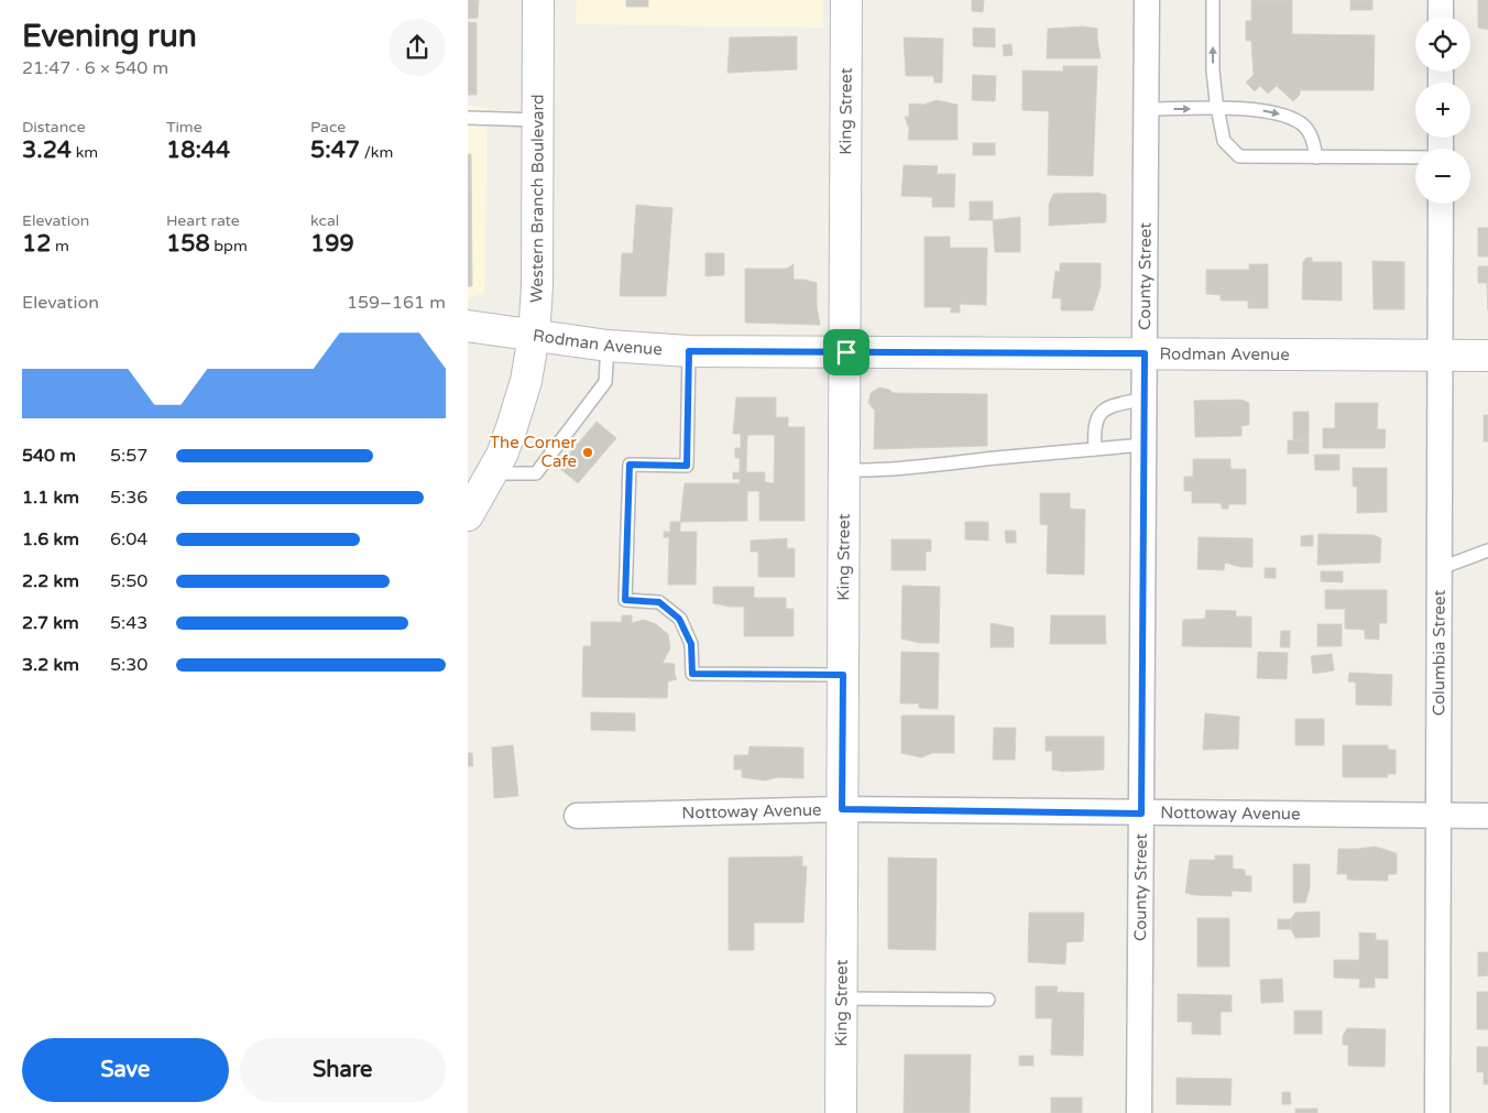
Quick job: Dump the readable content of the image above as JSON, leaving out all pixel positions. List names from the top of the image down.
{
  "streets": {
    "street": [
      "King Street",
      "Western Branch Boulevard",
      "County Street",
      "Rodman Avenue",
      "Columbia Street",
      "Nottoway Avenue"
    ]
  },
  "crossings": [
    ["King Street", "Rodman Avenue"],
    ["King Street", "Nottoway Avenue"],
    ["Western Branch Boulevard", "Rodman Avenue"],
    ["County Street", "Rodman Avenue"],
    ["County Street", "Nottoway Avenue"],
    ["Rodman Avenue", "Columbia Street"],
    ["Columbia Street", "Nottoway Avenue"]
  ],
  "places": ["The Corner Cafe"],
  "page": {
    "heading": ["Evening run", "21:47 · 6 × 540 m"],
    "map_buttons": ["+", "−"],
    "stats": [
      ["Distance", "3.24 km"],
      ["Time", "18:44"],
      ["Pace", "5:47 /km"],
      ["Elevation", "12 m"],
      ["Heart rate", "158 bpm"],
      ["kcal", "199"]
    ],
    "chart": ["Elevation", "159–161 m"],
    "list": [
      {
        "name": "540 m",
        "note": "5:57"
      },
      {
        "name": "1.1 km",
        "note": "5:36"
      },
      {
        "name": "1.6 km",
        "note": "6:04"
      },
      {
        "name": "2.2 km",
        "note": "5:50"
      },
      {
        "name": "2.7 km",
        "note": "5:43"
      },
      {
        "name": "3.2 km",
        "note": "5:30"
      }
    ],
    "buttons": ["Save", "Share"]
  }
}
